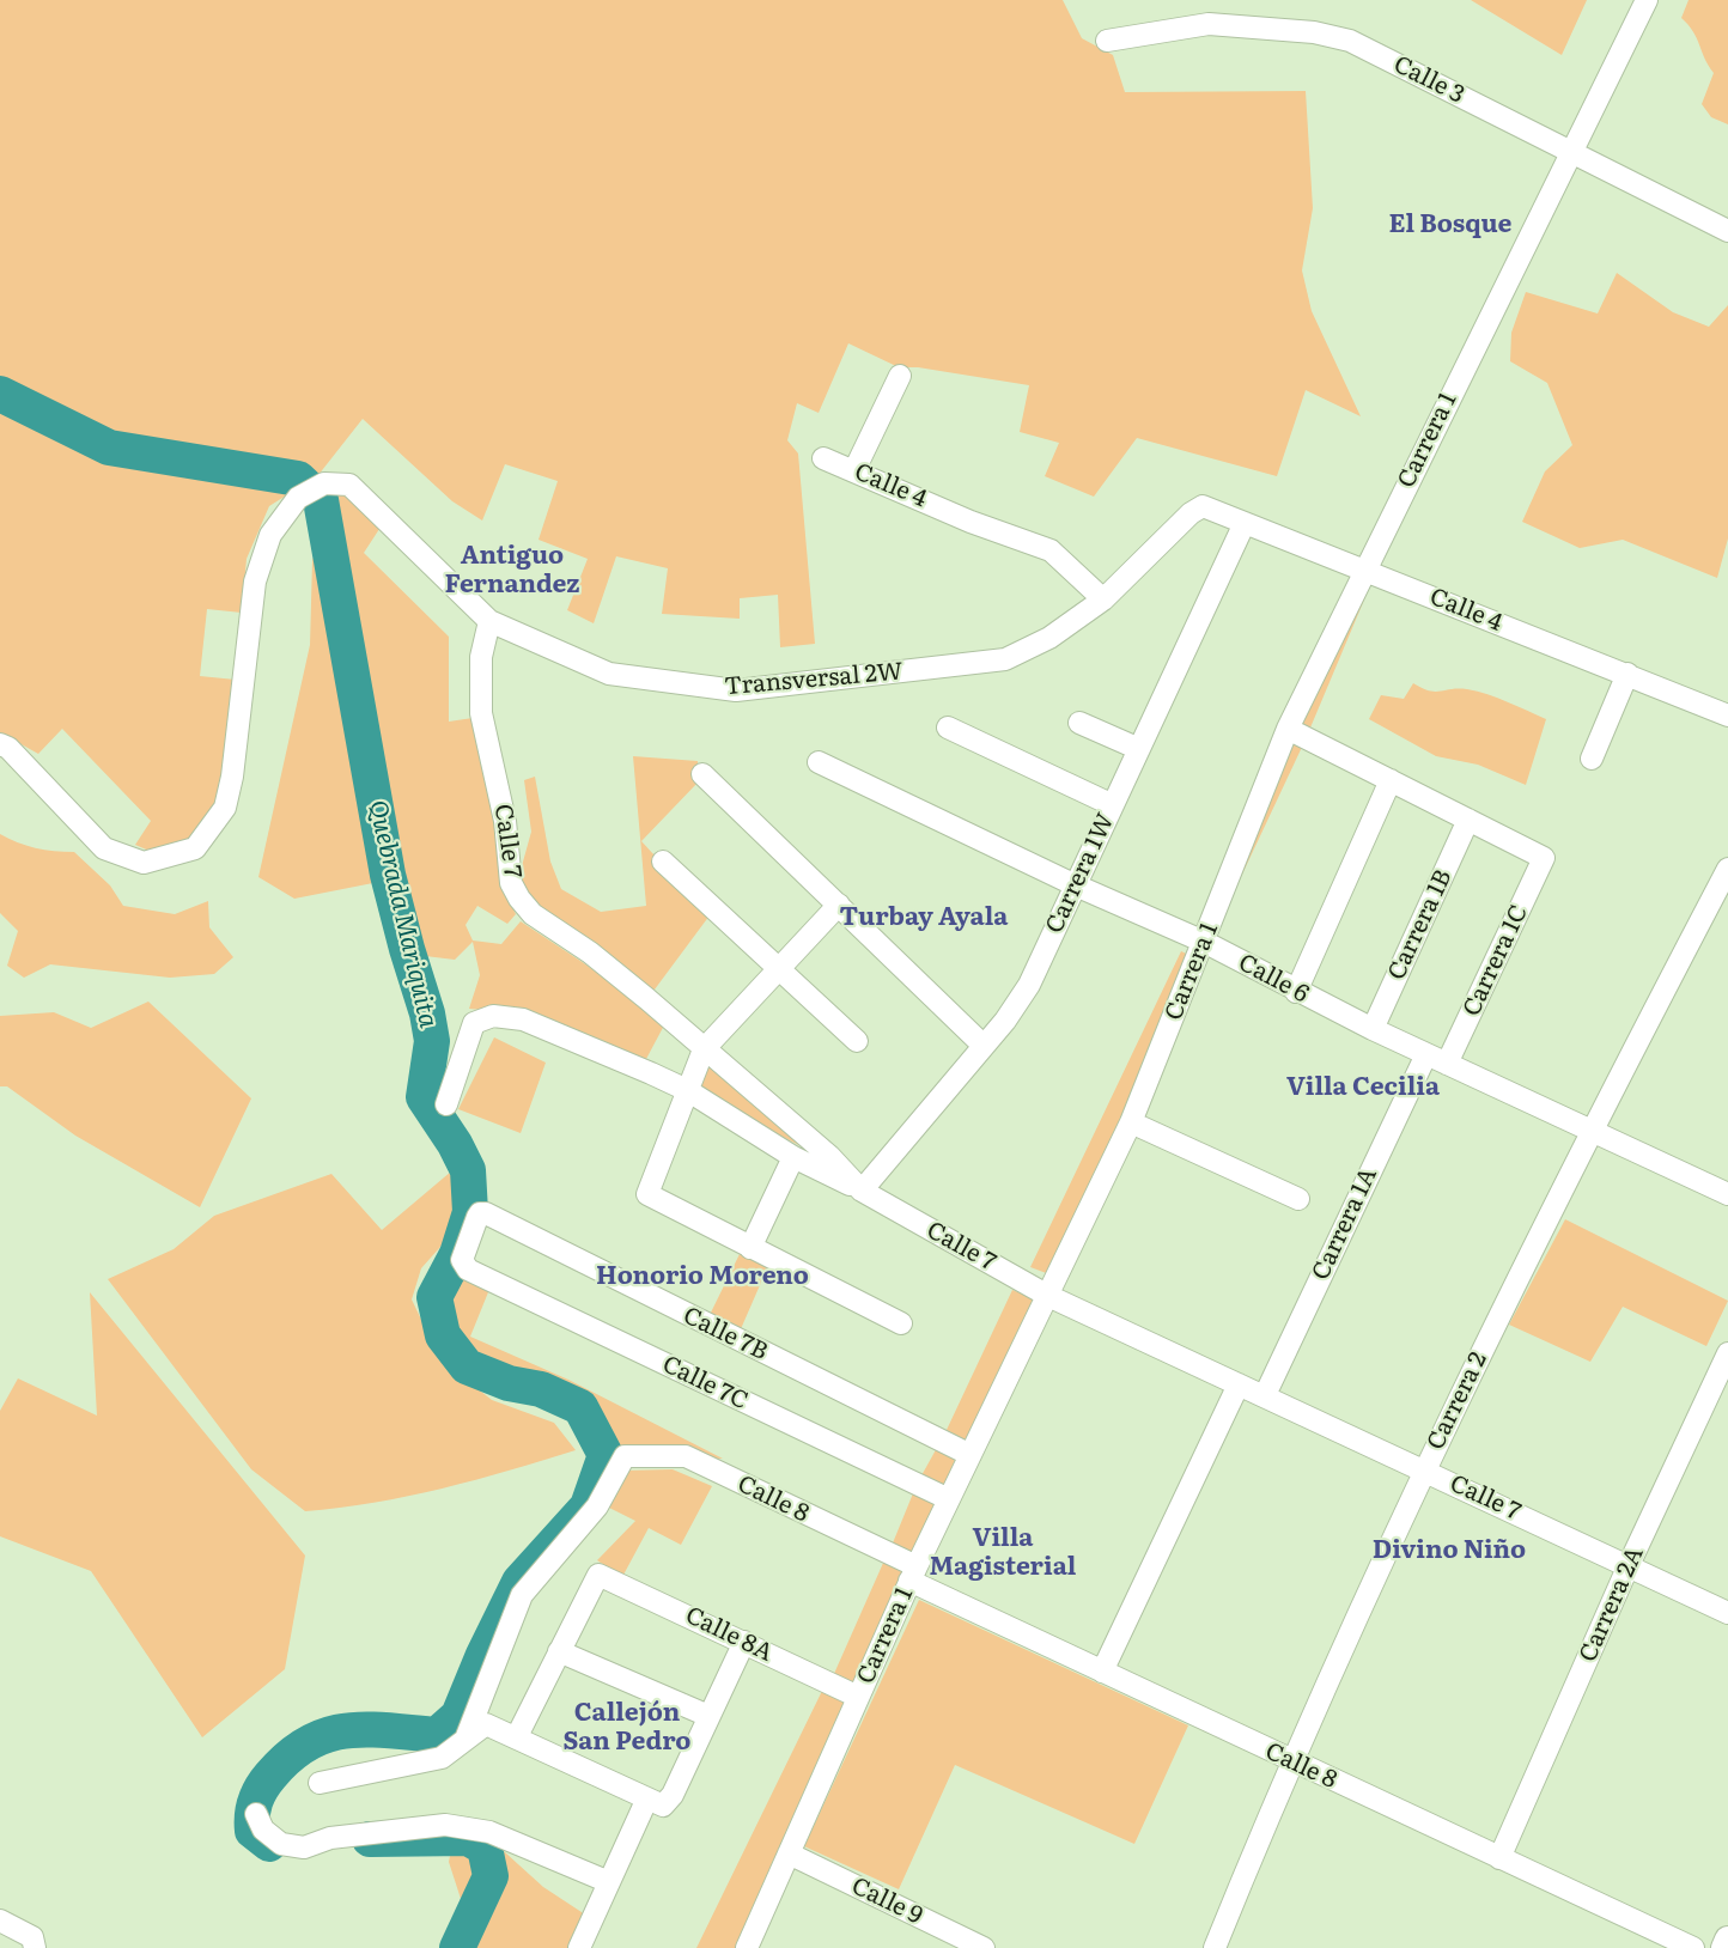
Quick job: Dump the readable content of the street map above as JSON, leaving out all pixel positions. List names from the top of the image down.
{
  "streets": {
    "street": [
      "Calle 3",
      "Carrera 1",
      "Calle 4",
      "Transversal 2W",
      "Calle 7",
      "Carrera 1W",
      "Carrera 1B",
      "Carrera 1C",
      "Calle 6",
      "Carrera 1A",
      "Calle 7B",
      "Calle 7C",
      "Carrera 2",
      "Calle 8",
      "Carrera 2A",
      "Calle 8A",
      "Calle 9"
    ]
  },
  "crossings": [
    ["Calle 3", "Carrera 1"],
    ["Carrera 1", "Calle 4"],
    ["Carrera 1", "Calle 7"],
    ["Carrera 1", "Calle 6"],
    ["Carrera 1", "Calle 7B"],
    ["Carrera 1", "Calle 7C"],
    ["Carrera 1", "Calle 8"],
    ["Carrera 1", "Calle 8A"],
    ["Carrera 1", "Calle 9"],
    ["Calle 4", "Transversal 2W"],
    ["Calle 4", "Carrera 1W"],
    ["Transversal 2W", "Calle 7"],
    ["Calle 7", "Carrera 1W"],
    ["Calle 7", "Carrera 1A"],
    ["Calle 7", "Carrera 2"],
    ["Calle 7", "Carrera 2A"],
    ["Carrera 1W", "Calle 6"],
    ["Carrera 1B", "Carrera 1C"],
    ["Carrera 1B", "Calle 6"],
    ["Carrera 1C", "Calle 6"],
    ["Calle 6", "Carrera 1A"],
    ["Calle 6", "Carrera 2"],
    ["Calle 7B", "Calle 7C"],
    ["Carrera 2", "Calle 8"],
    ["Calle 8", "Carrera 2A"]
  ],
  "districts": [
    "El Bosque",
    "Antiguo Fernandez",
    "Turbay Ayala",
    "Villa Cecilia",
    "Honorio Moreno",
    "Villa Magisterial",
    "Divino Niño",
    "Callejón San Pedro"
  ],
  "water": ["Quebrada Mariquita"]
}
